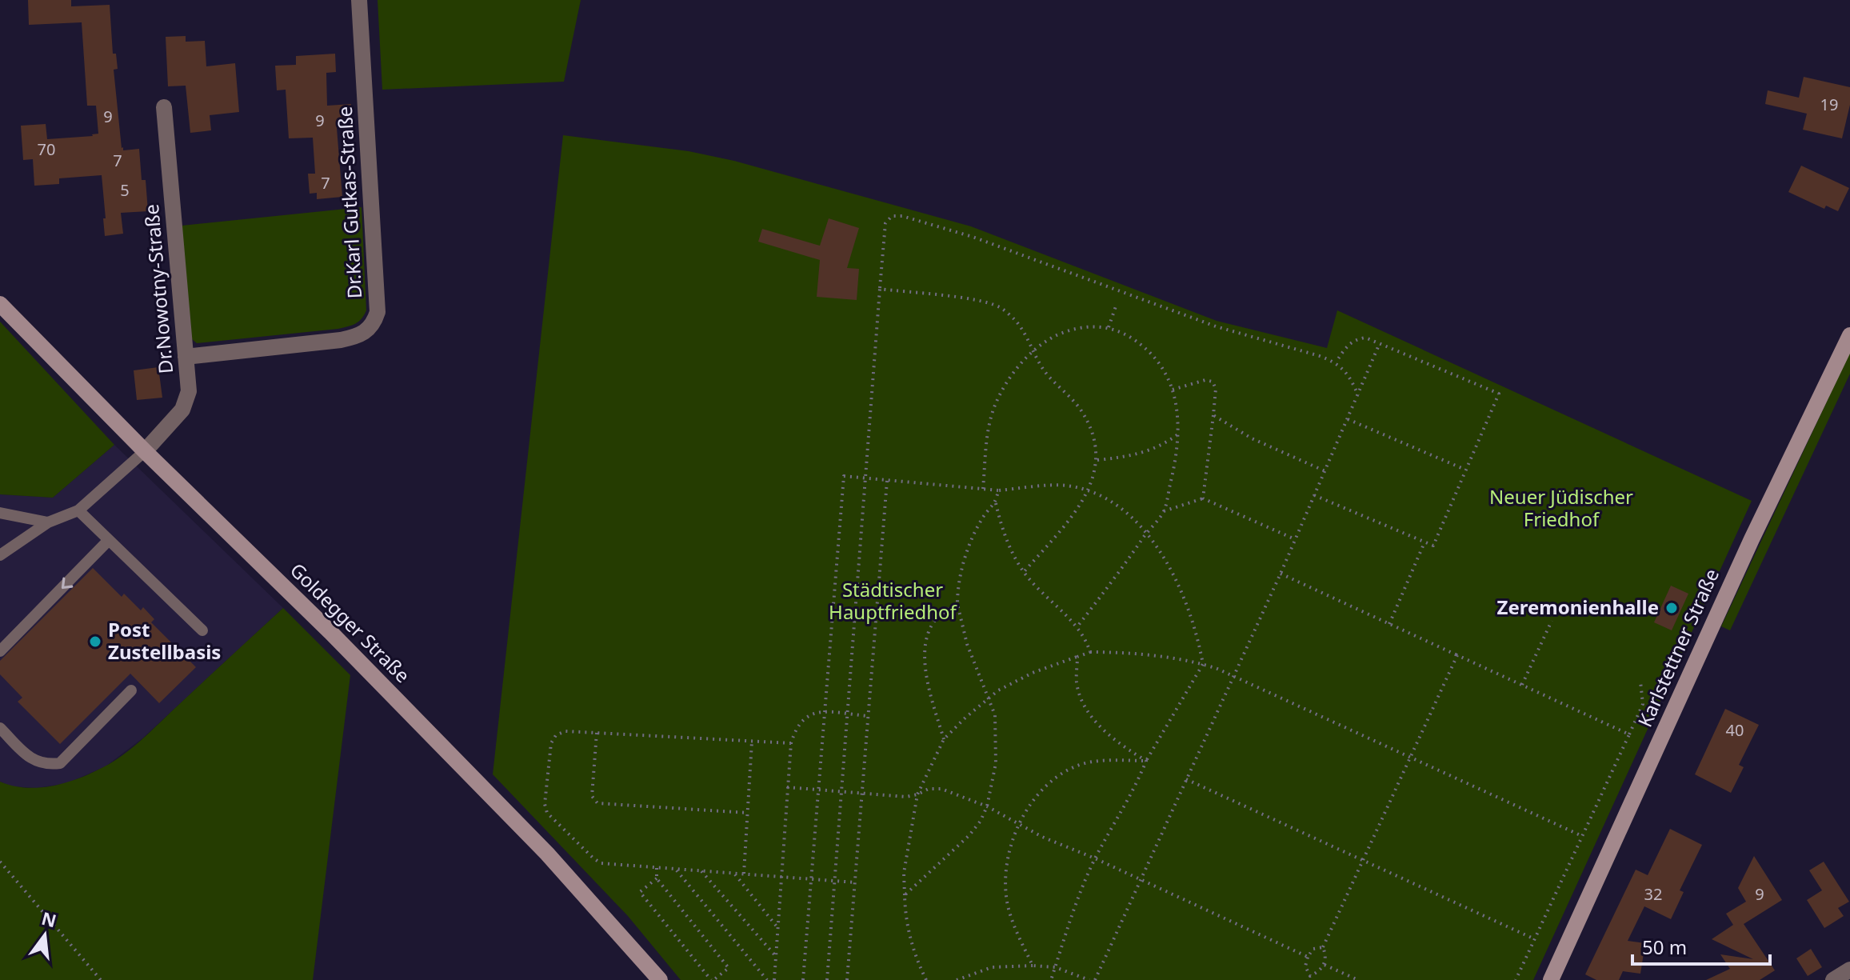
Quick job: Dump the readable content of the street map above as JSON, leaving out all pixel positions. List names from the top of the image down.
{
  "streets": {
    "street": [
      "Dr.Karl Gutkas-Straße",
      "Dr.Nowotny-Straße",
      "Goldegger Straße",
      "Karlstettner Straße"
    ]
  },
  "crossings": [
    ["Dr.Karl Gutkas-Straße", "Dr.Nowotny-Straße"],
    ["Dr.Nowotny-Straße", "Goldegger Straße"]
  ],
  "parks": ["Neuer Jüdischer Friedhof", "Städtischer Hauptfriedhof"],
  "places": ["Zeremonienhalle", "Post Zustellbasis"],
  "house_numbers": [
    "19",
    "9",
    "9",
    "70",
    "7",
    "7",
    "5",
    "40",
    "32",
    "9"
  ],
  "scale_bar": "50 m",
  "north": "top"
}
